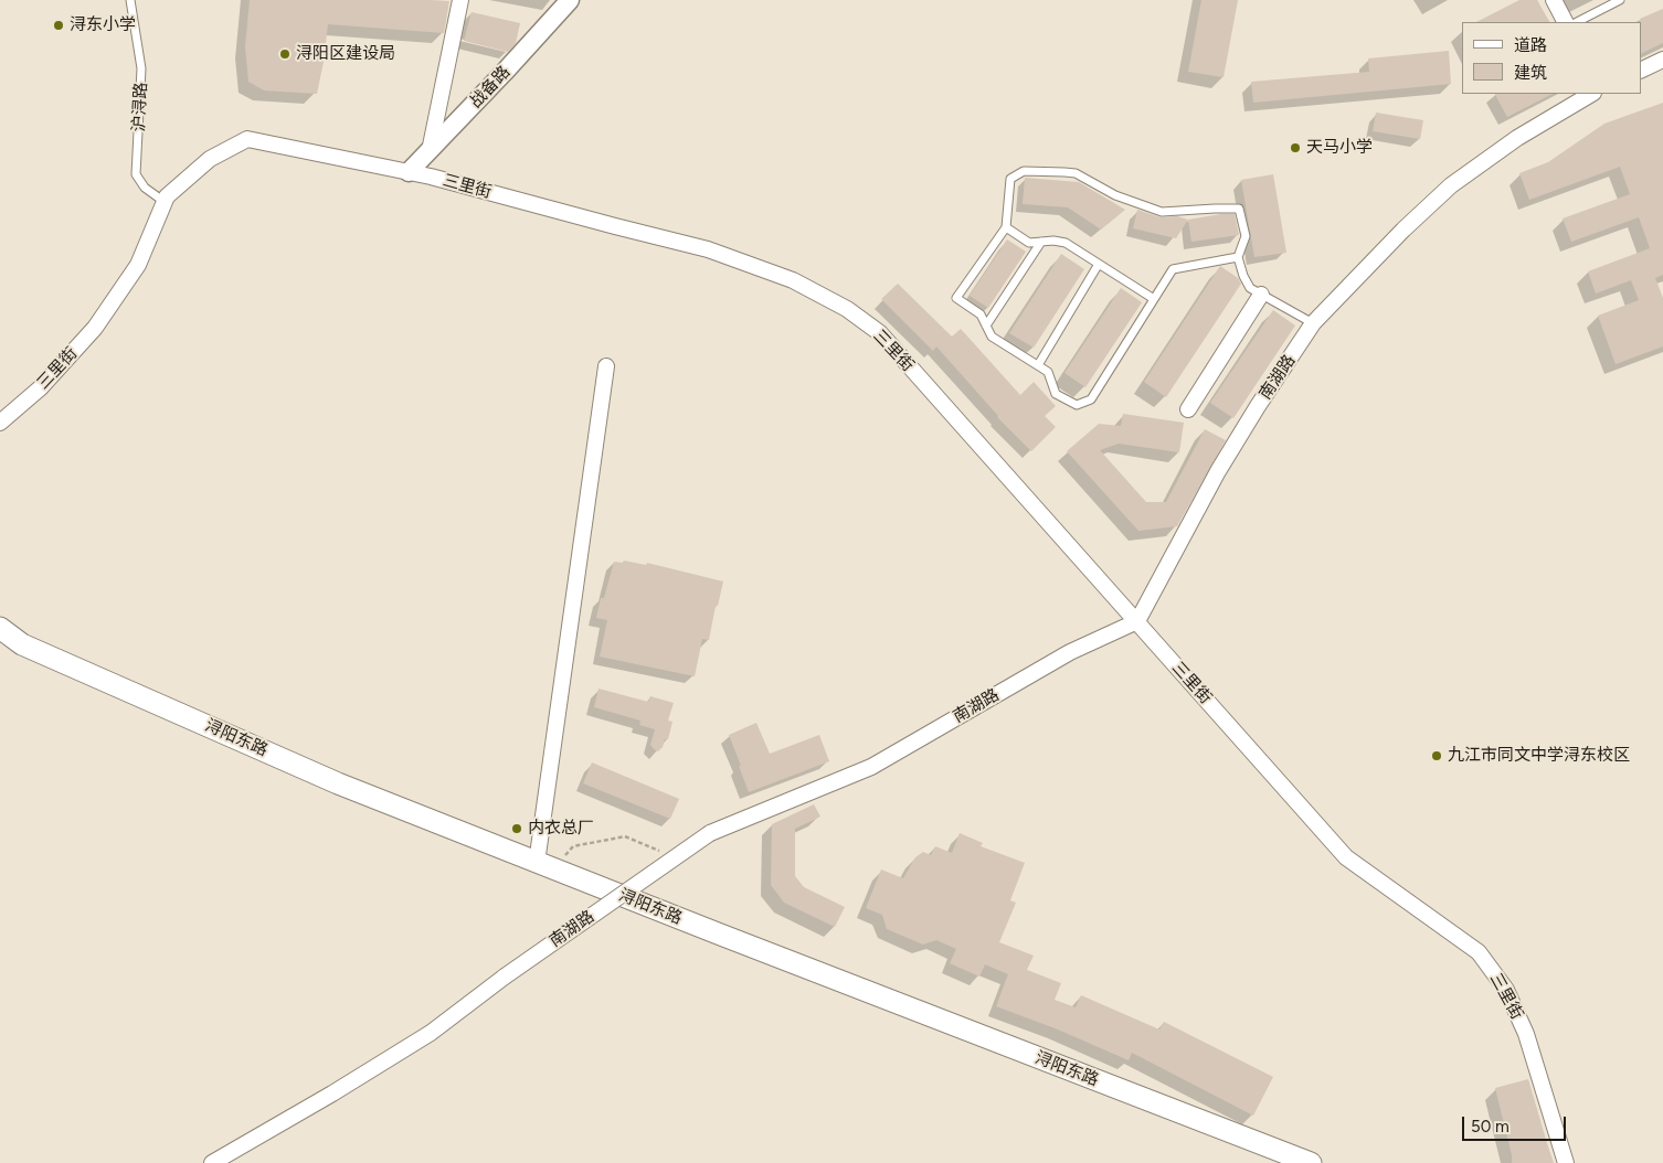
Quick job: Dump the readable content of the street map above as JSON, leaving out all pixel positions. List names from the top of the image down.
{
  "streets": {
    "main road": ["浔阳东路"],
    "street": ["战备路", "三里街", "南湖路"],
    "lane": ["沪浔路"]
  },
  "crossings": [
    ["战备路", "三里街"],
    ["沪浔路", "三里街"],
    ["三里街", "南湖路"]
  ],
  "places": [
    "浔东小学",
    "浔阳区建设局",
    "天马小学",
    "九江市同文中学浔东校区",
    "内衣总厂"
  ],
  "legend": ["道路", "建筑"],
  "scale_bar": "50 m"
}
